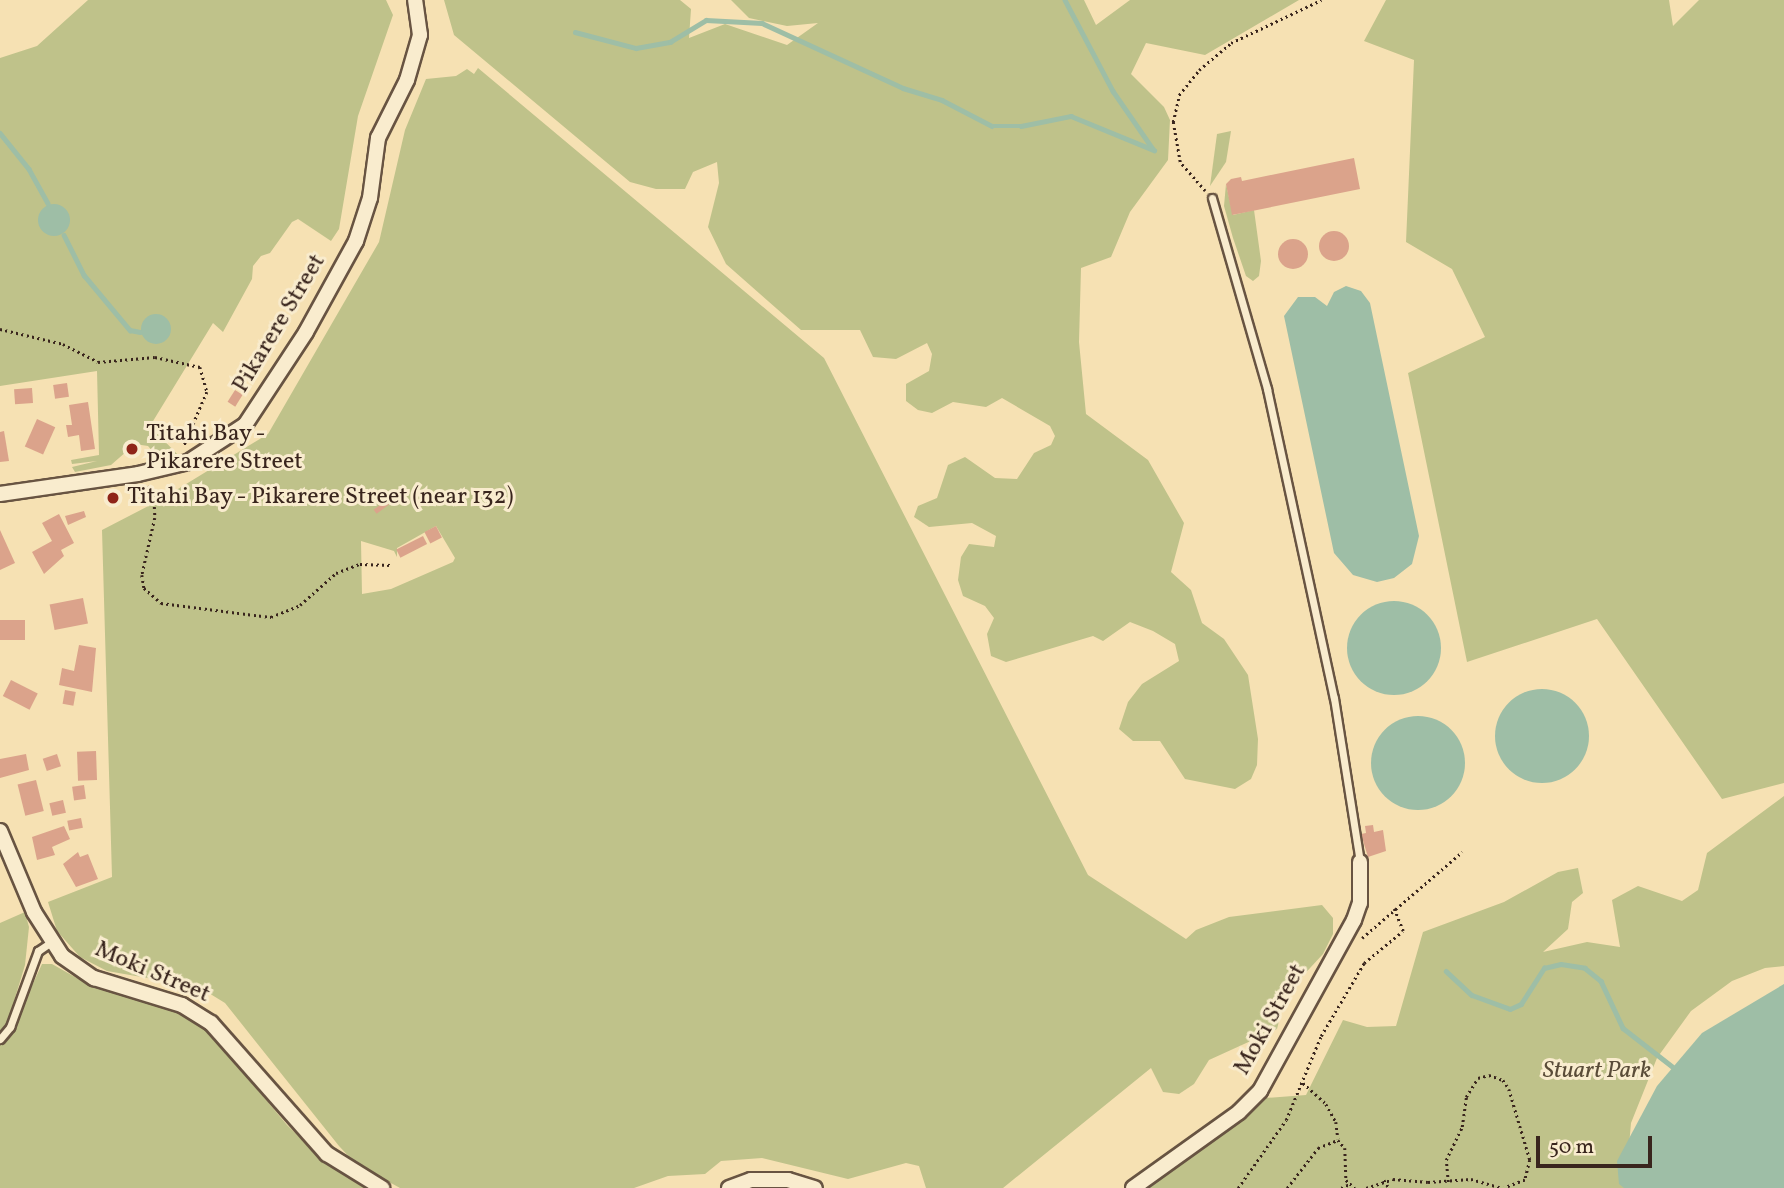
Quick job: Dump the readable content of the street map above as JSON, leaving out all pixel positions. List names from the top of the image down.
{
  "streets": {
    "street": ["Pikarere Street", "Moki Street"]
  },
  "parks": ["Stuart Park"],
  "places": ["Titahi Bay - Pikarere Street", "Titahi Bay - Pikarere Street (near 132)"],
  "scale_bar": "50 m"
}
